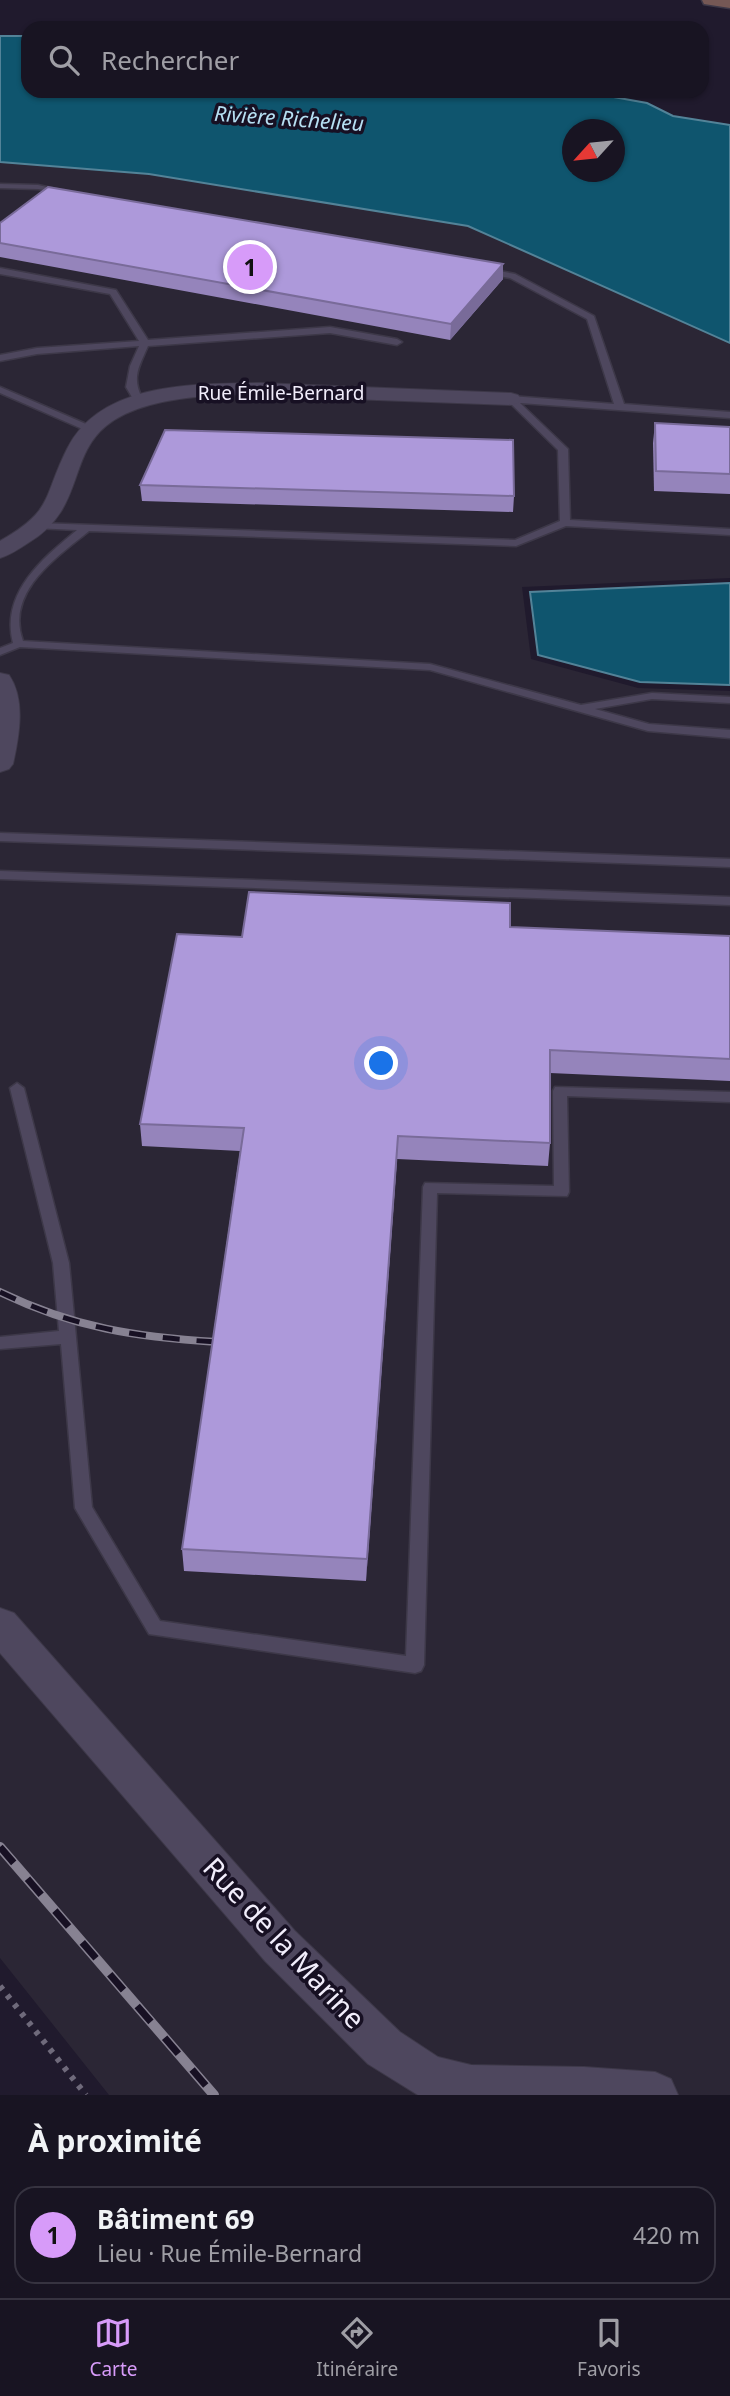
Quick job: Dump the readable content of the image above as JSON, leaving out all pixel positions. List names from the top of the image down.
{
  "streets": {
    "street": ["Rue Émile-Bernard", "Rue de la Marine"]
  },
  "water": ["Rivière Richelieu"],
  "north": "bottom left",
  "page": {
    "search": "Rechercher",
    "pins": "1",
    "heading": "À proximité",
    "list": [
      {
        "mark": "1",
        "name": "Bâtiment 69",
        "note": "Lieu · Rue Émile-Bernard",
        "value": "420 m"
      }
    ],
    "nav": ["Carte", "Itinéraire", "Favoris"]
  }
}
